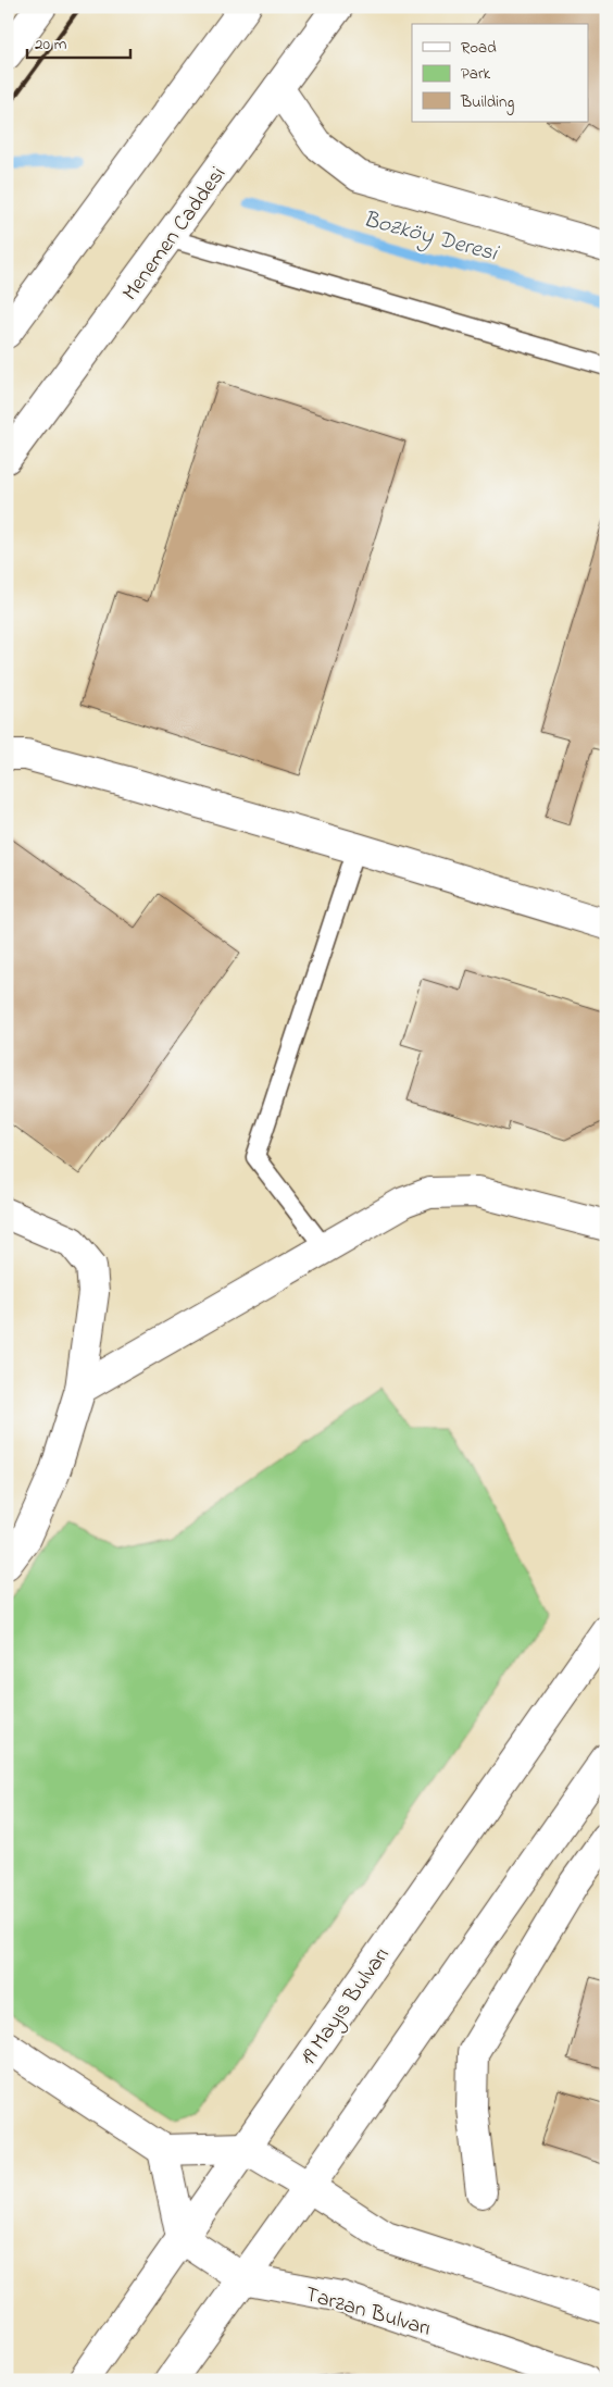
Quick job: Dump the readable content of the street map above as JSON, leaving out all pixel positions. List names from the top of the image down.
{
  "streets": {
    "main road": ["Menemen Caddesi", "19 Mayıs Bulvarı", "Tarzan Bulvarı"]
  },
  "crossings": [
    ["19 Mayıs Bulvarı", "Tarzan Bulvarı"]
  ],
  "water": ["Bozköy Deresi"],
  "legend": ["Road", "Park", "Building"],
  "scale_bar": "20 m"
}
